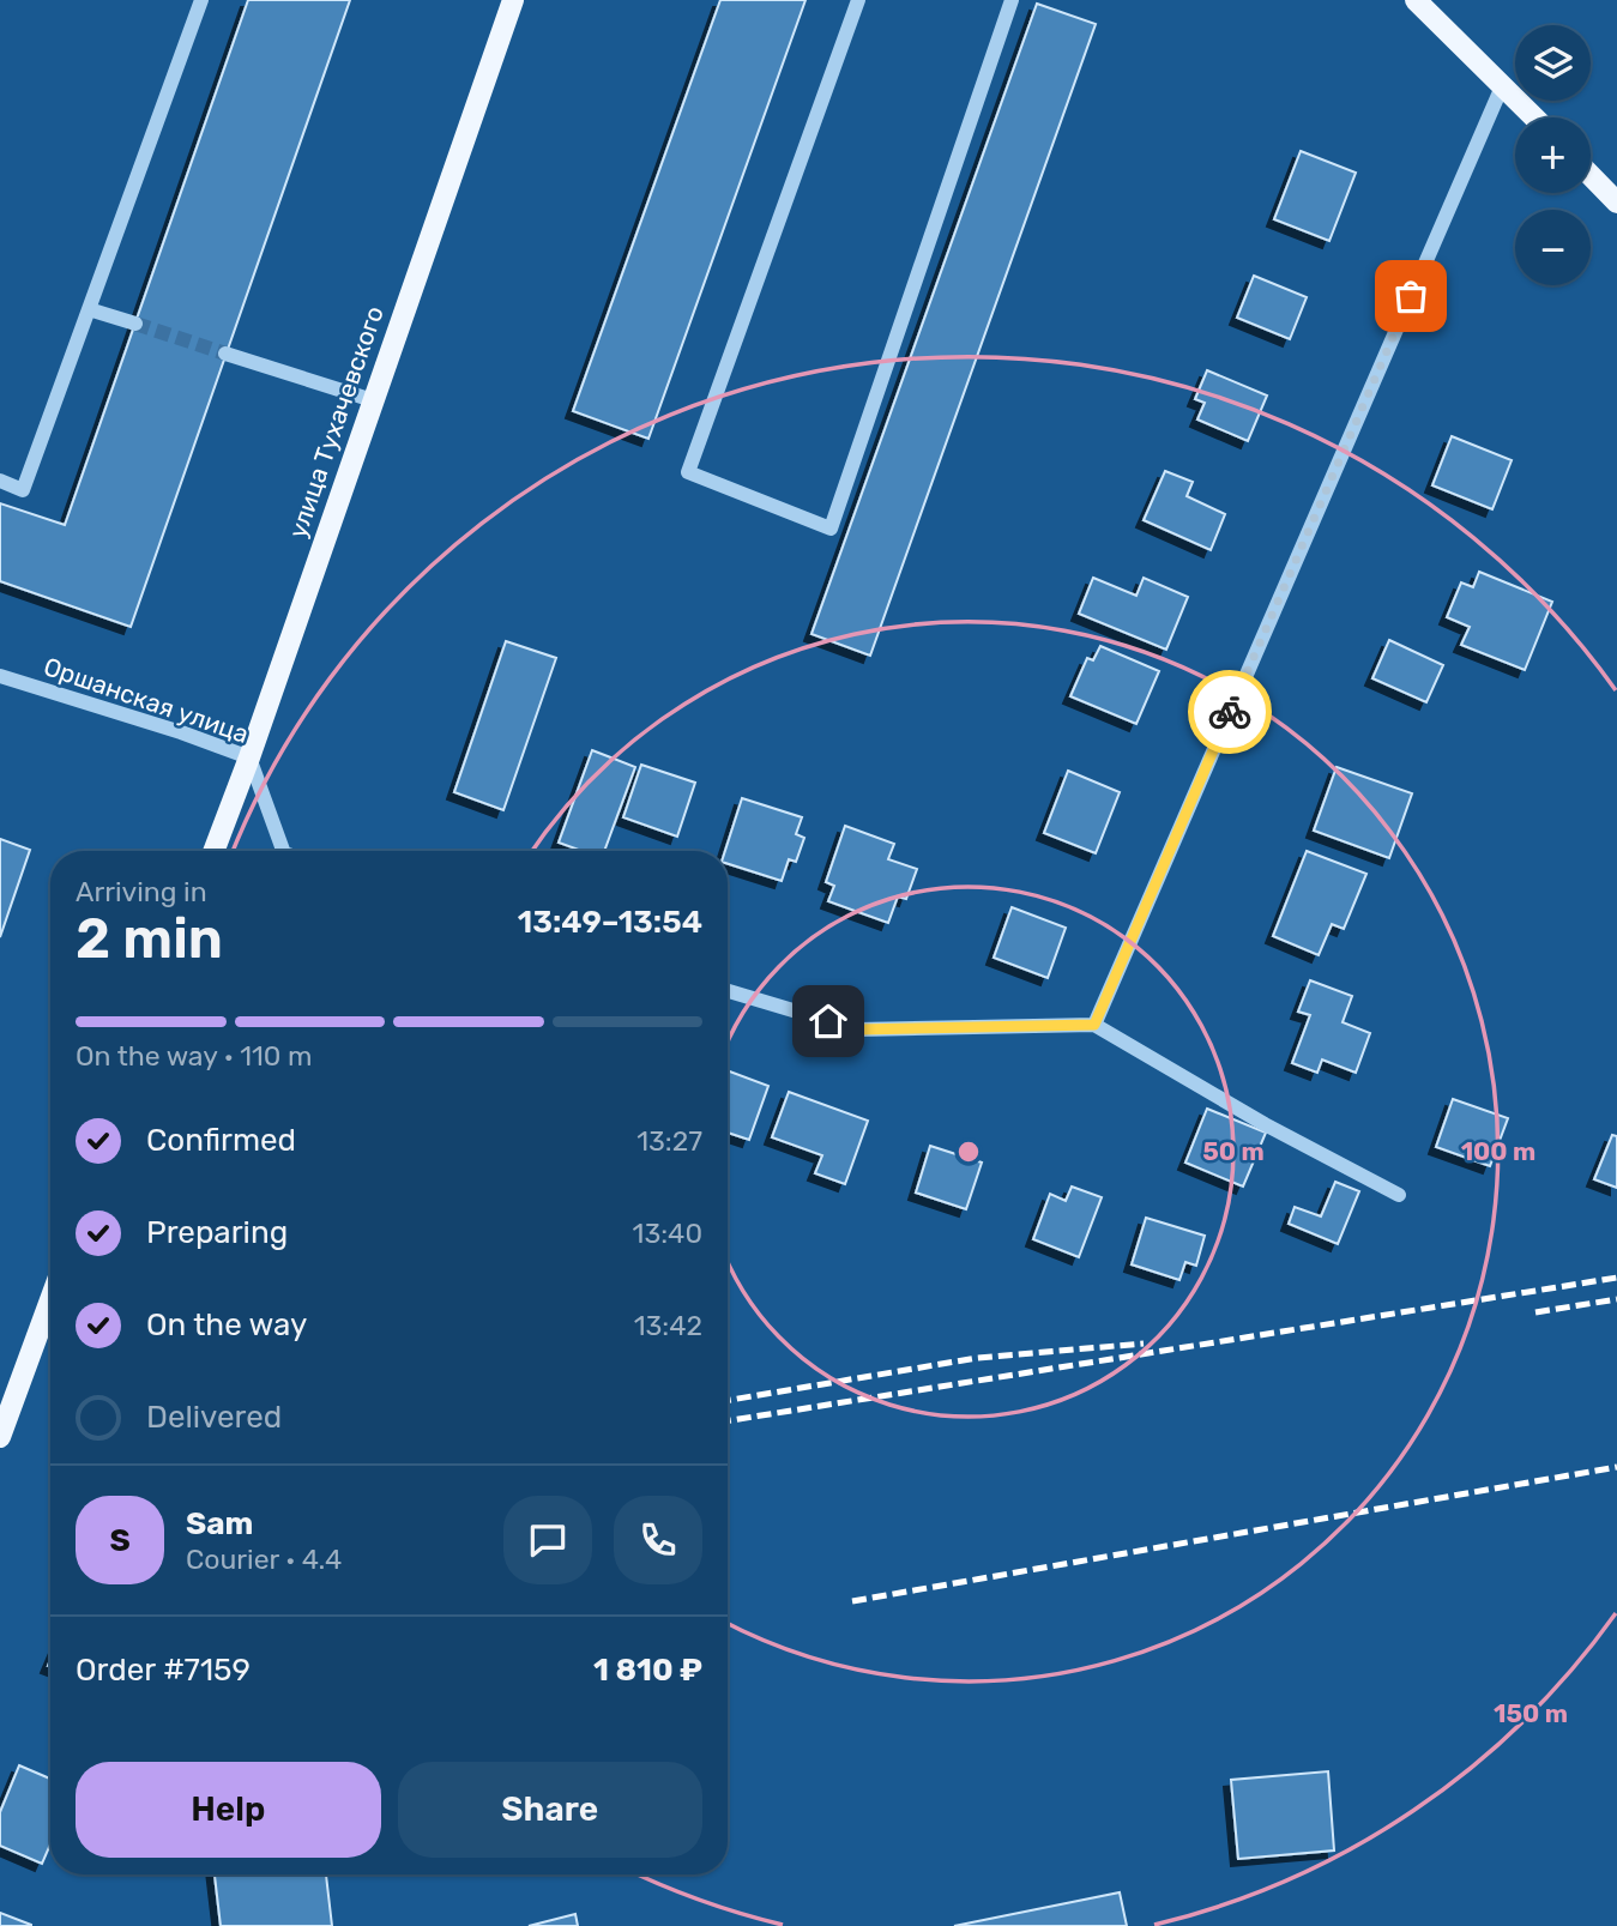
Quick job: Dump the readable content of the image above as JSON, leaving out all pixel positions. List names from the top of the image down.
{
  "streets": {
    "main road": ["улица Тухачевского"],
    "street": ["Оршанская улица"]
  },
  "crossings": [
    ["улица Тухачевского", "Оршанская улица"]
  ],
  "page": {
    "map_buttons": ["+", "−"],
    "heading": ["2 min", "Arriving in", "13:49–13:54"],
    "panel": [
      "Sam",
      "Courier · 4.4",
      "Order #7159",
      "1 810 ₽"
    ],
    "bar": "On the way · 110 m",
    "list": [
      ["Confirmed", "13:27"],
      ["Preparing", "13:40"],
      ["On the way", "13:42"],
      "Delivered"
    ],
    "round": "S",
    "buttons": ["Help", "Share"]
  },
  "rings": ["50 m", "100 m", "150 m"]
}
